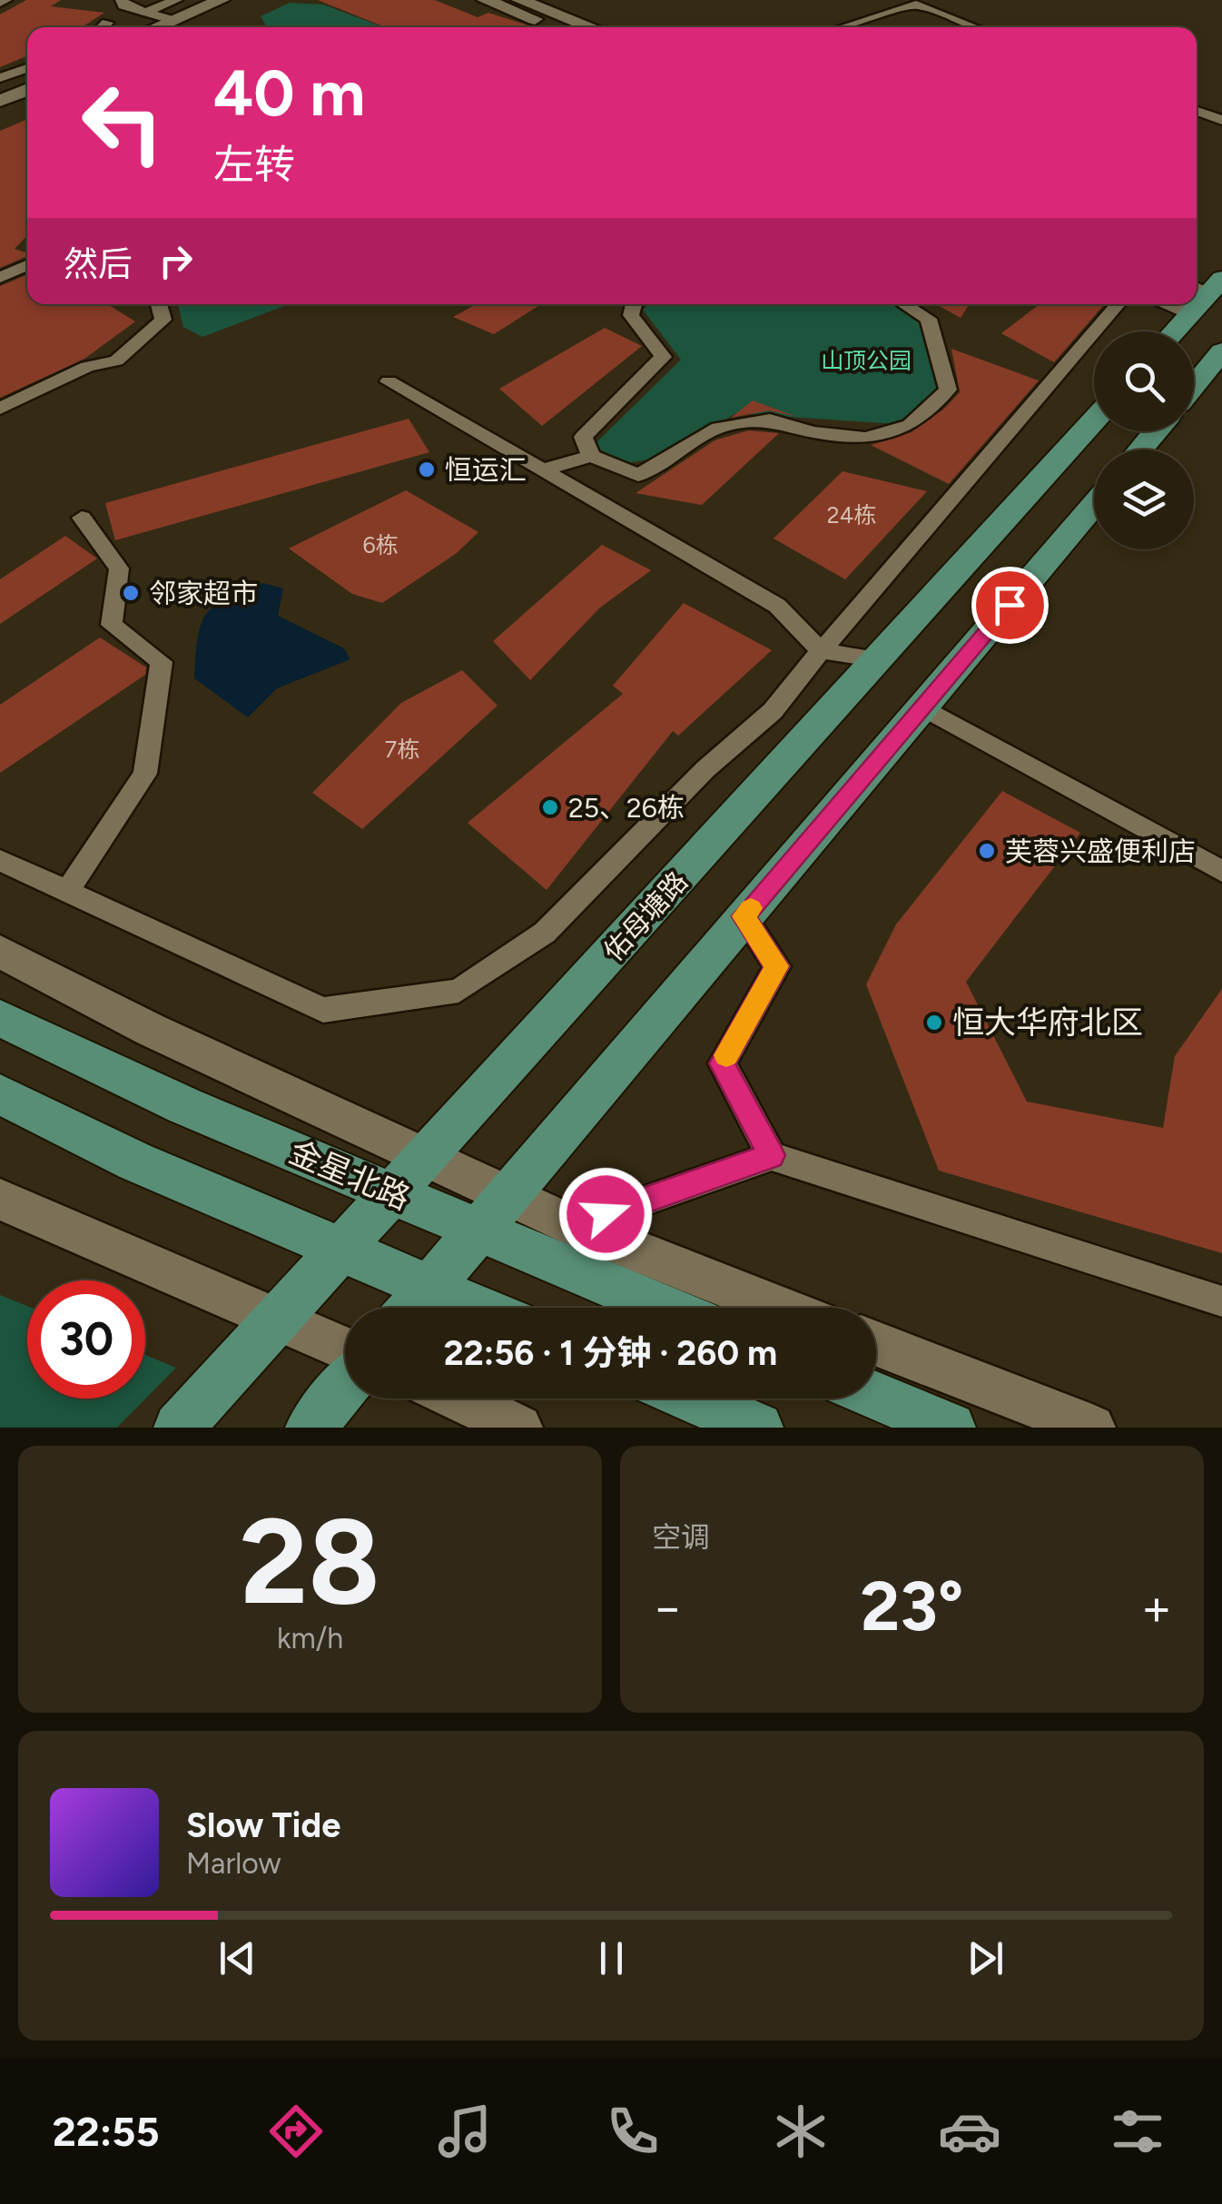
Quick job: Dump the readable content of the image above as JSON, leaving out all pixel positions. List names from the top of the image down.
{
  "streets": {
    "main road": ["佑母塘路", "金星北路"]
  },
  "crossings": [
    ["佑母塘路", "金星北路"]
  ],
  "parks": ["山顶公园"],
  "places": [
    "恒运汇",
    "邻家超市",
    "25、26栋",
    "芙蓉兴盛便利店",
    "恒大华府北区"
  ],
  "house_numbers": ["24栋", "6栋", "7栋"],
  "page": {
    "turn": ["40 m", "左转"],
    "then": "然后",
    "limit": "30",
    "trip": "22:56 · 1 分钟 · 260 m",
    "tile": [
      ["28", "km/h"],
      "空调"
    ],
    "heat": ["−", "23°", "+"],
    "song": ["Slow Tide", "Marlow"],
    "tabs": "22:55"
  }
}
